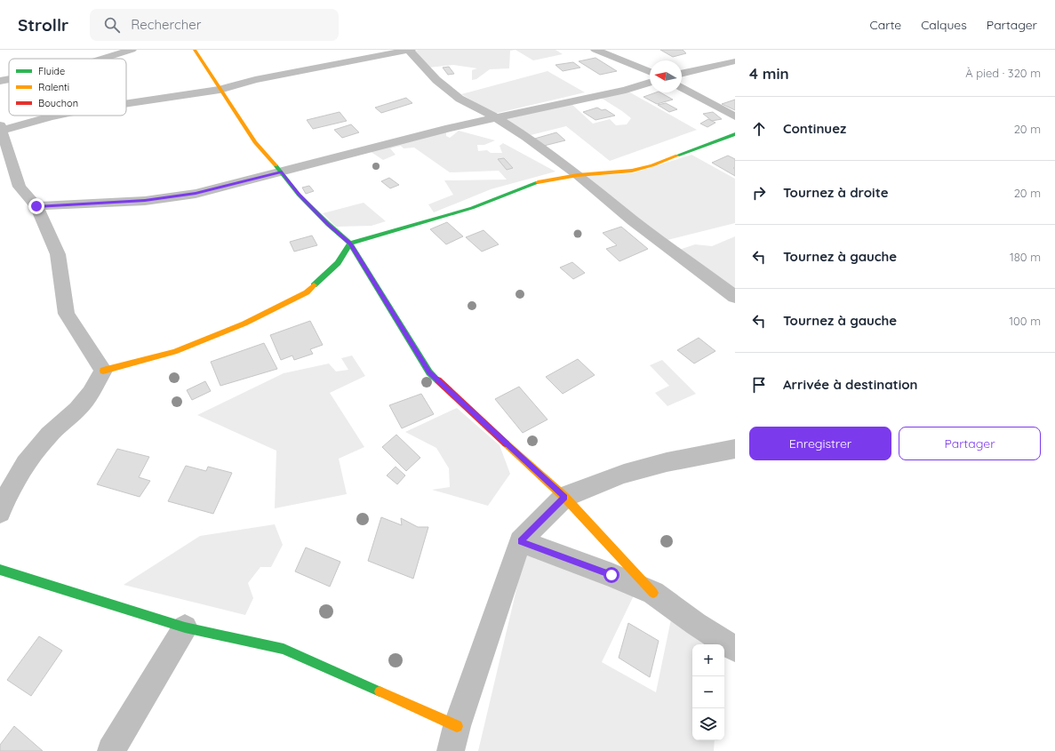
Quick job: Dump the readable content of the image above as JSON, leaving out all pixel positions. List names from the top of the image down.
{
  "legend": ["Fluide", "Ralenti", "Bouchon"],
  "north": "left",
  "page": {
    "header": "Strollr",
    "search": "Rechercher",
    "nav": ["Carte", "Calques", "Partager"],
    "heading": ["4 min", "À pied · 320 m"],
    "list": [
      ["Continuez", "20 m"],
      ["Tournez à droite", "20 m"],
      ["Tournez à gauche", "180 m"],
      ["Tournez à gauche", "100 m"],
      "Arrivée à destination"
    ],
    "buttons": ["Enregistrer", "Partager"],
    "map_buttons": ["+", "−"]
  }
}
